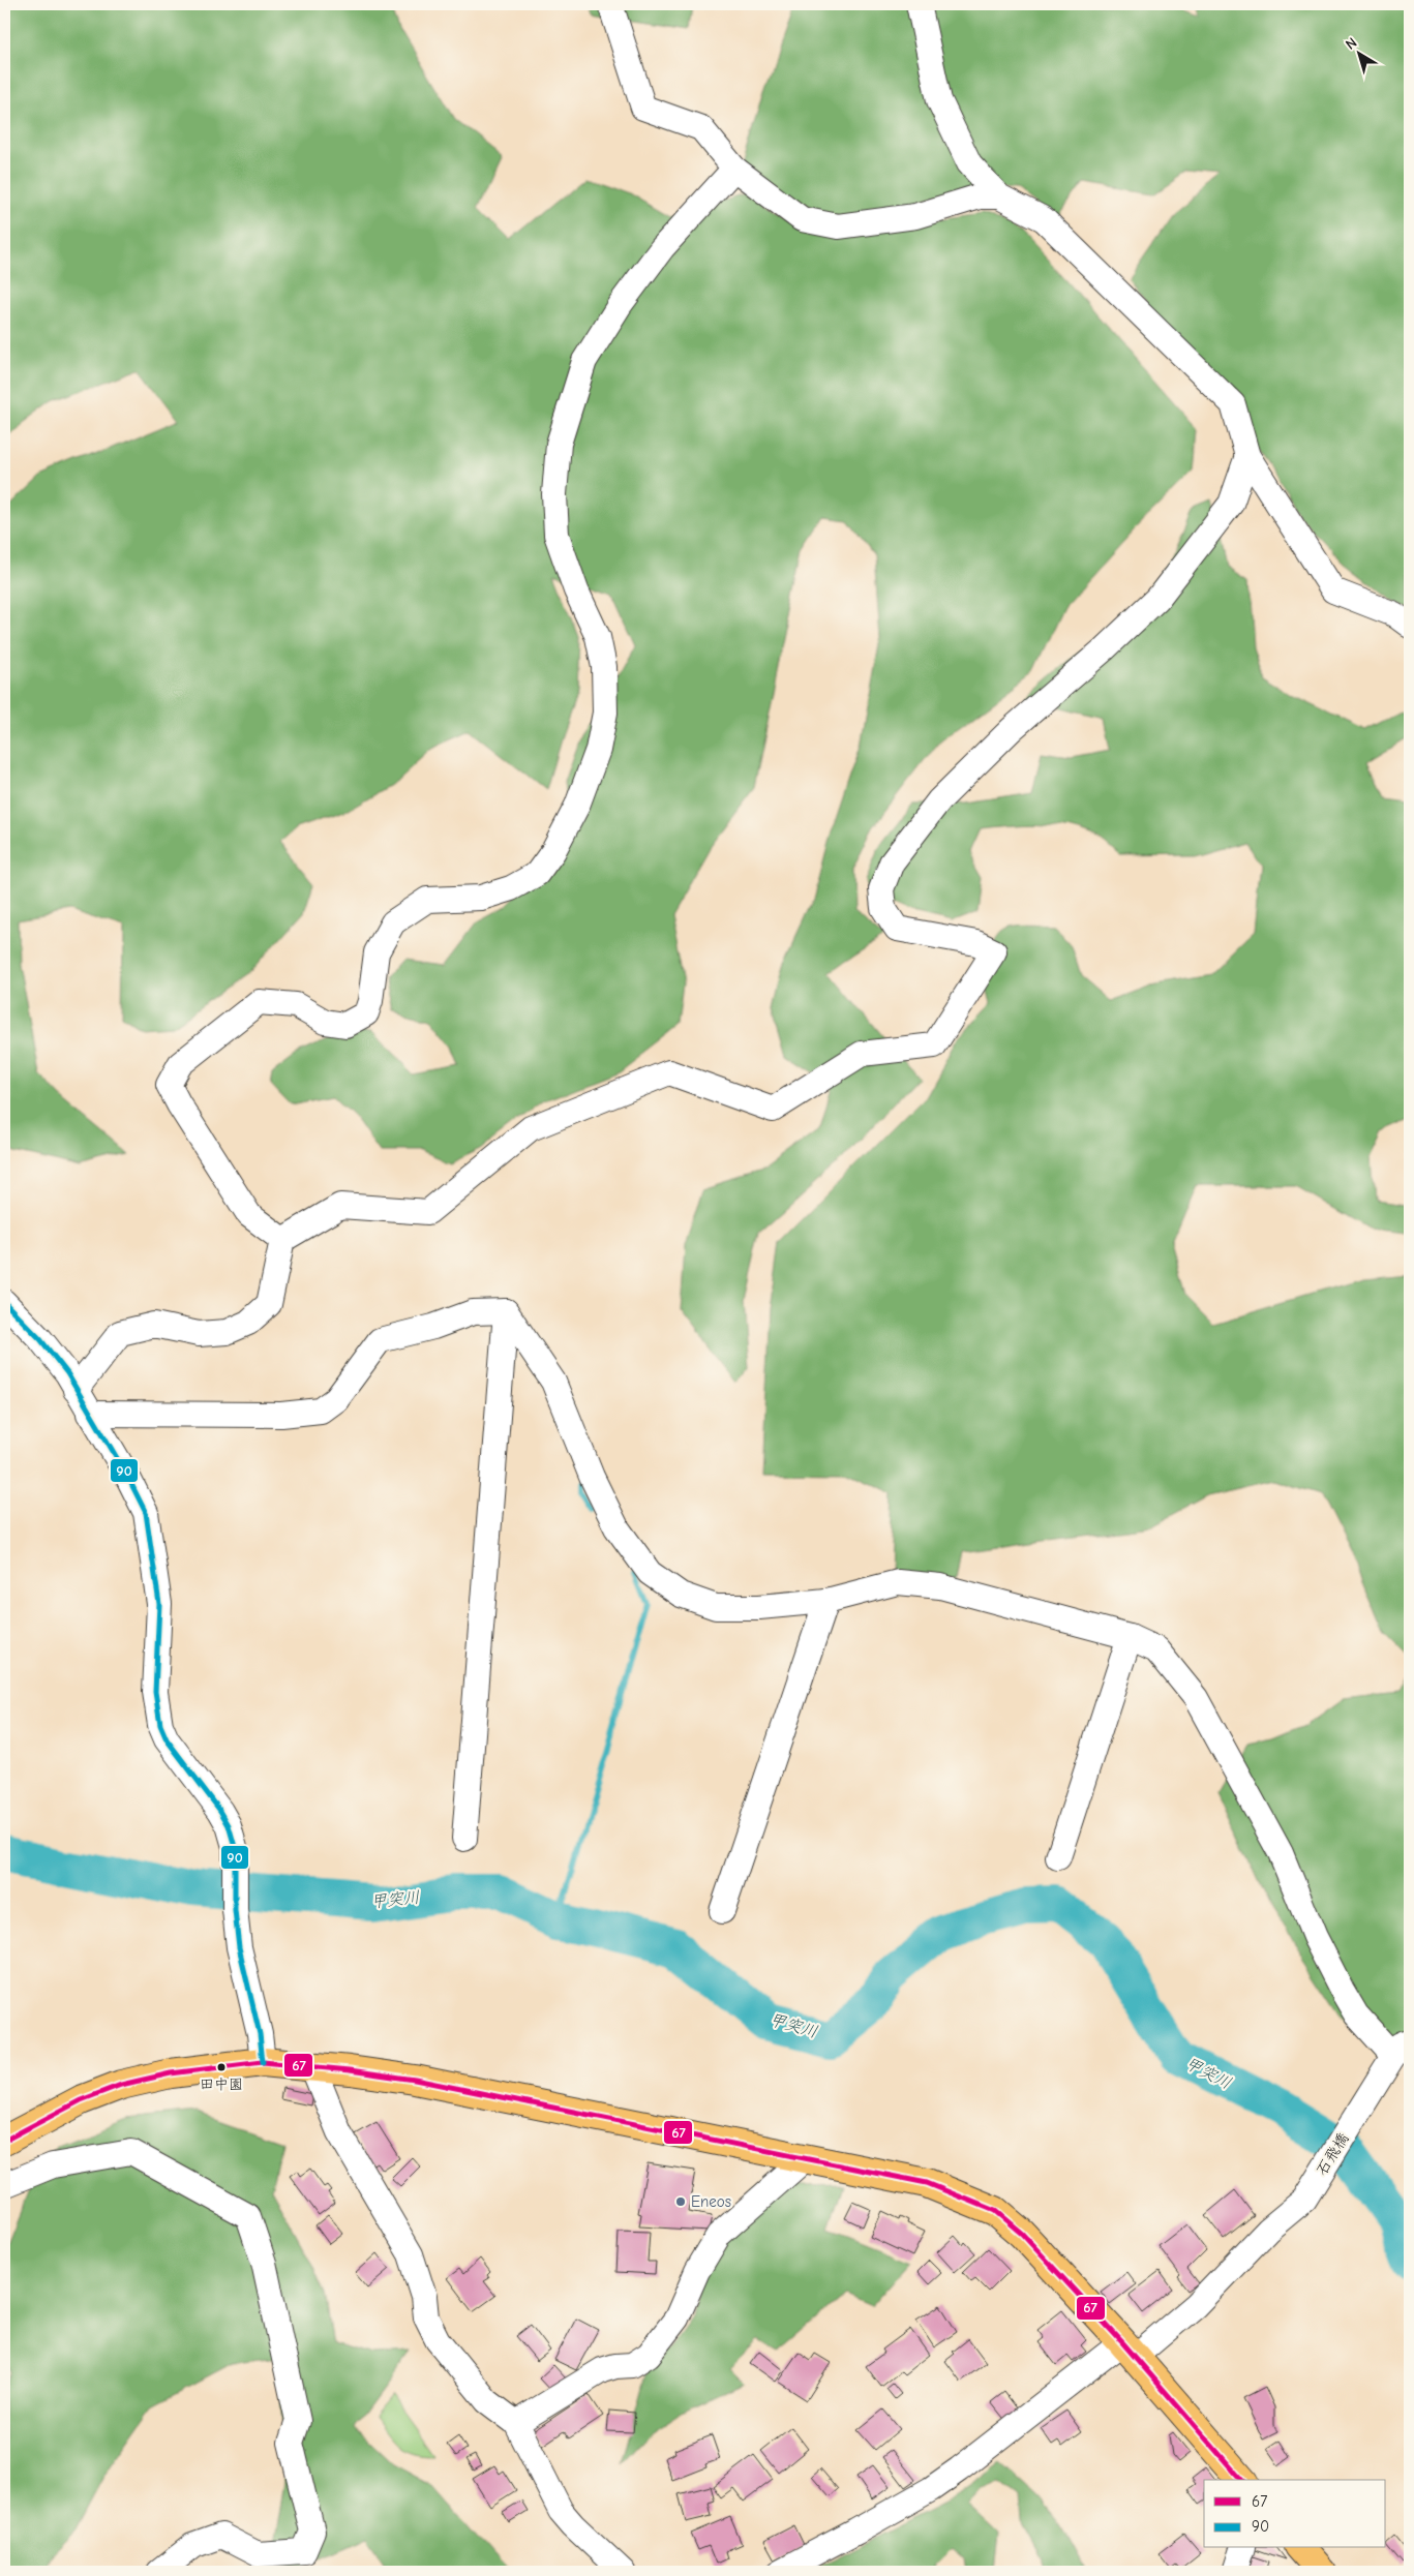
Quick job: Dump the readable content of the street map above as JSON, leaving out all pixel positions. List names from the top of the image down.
{
  "streets": {
    "street": ["石飛橋"]
  },
  "water": ["甲突川"],
  "places": ["田中園", "Eneos"],
  "lines": ["transit line 90", "transit line 67"],
  "legend": ["67", "90"],
  "north": "top left"
}
